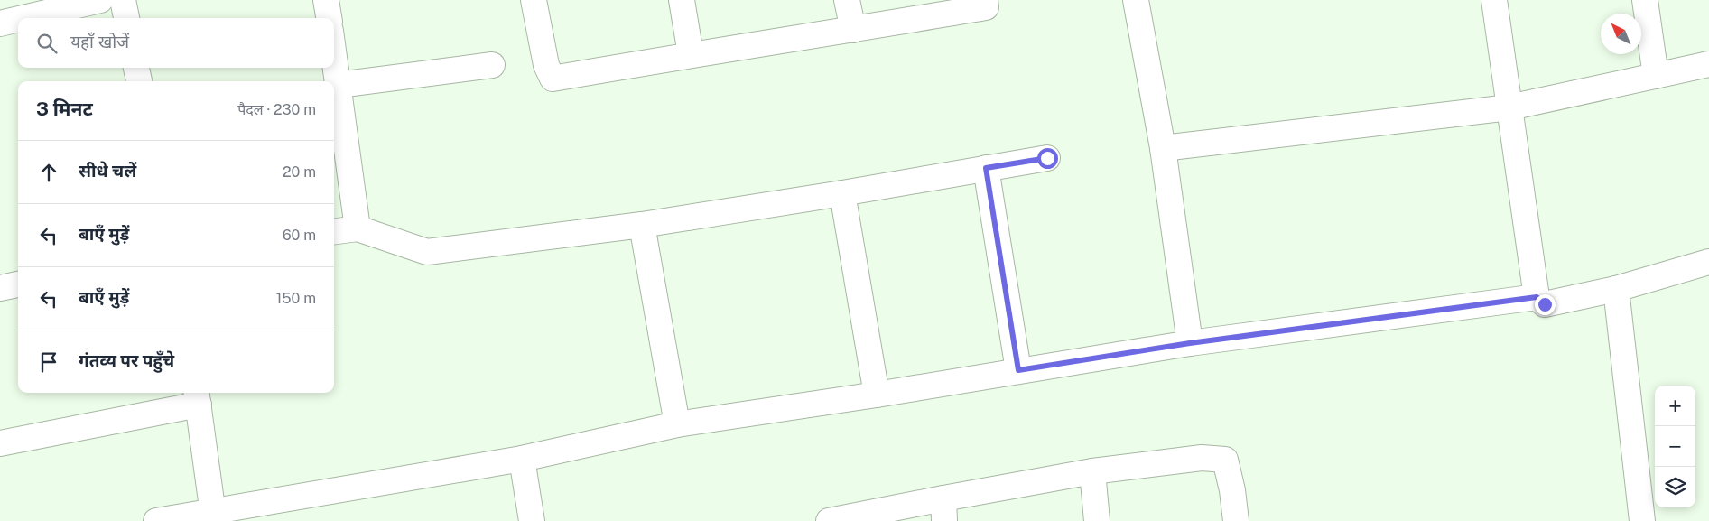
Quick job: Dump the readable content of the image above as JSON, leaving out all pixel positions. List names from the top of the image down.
{
  "north": "top left",
  "page": {
    "search": "यहाँ खोजें",
    "heading": ["3 मिनट", "पैदल · 230 m"],
    "list": [
      ["सीधे चलें", "20 m"],
      ["बाएँ मुड़ें", "60 m"],
      ["बाएँ मुड़ें", "150 m"],
      "गंतव्य पर पहुँचे"
    ],
    "map_buttons": ["+", "−"]
  }
}
